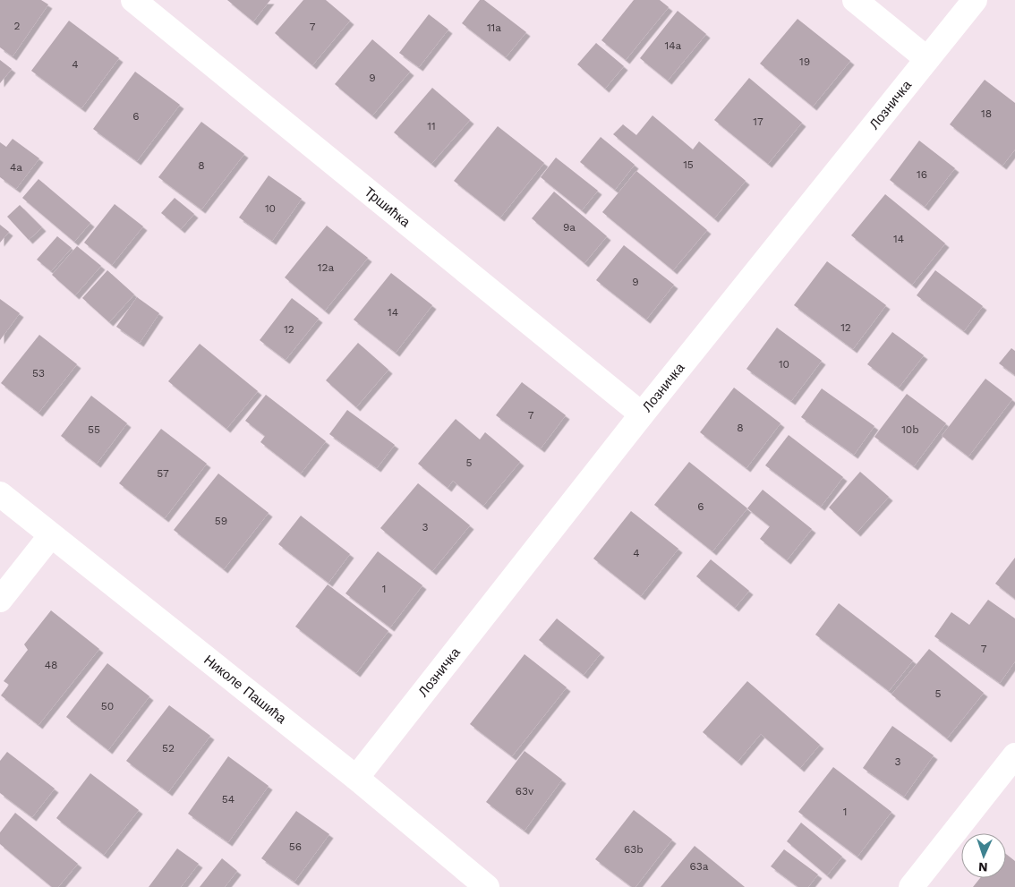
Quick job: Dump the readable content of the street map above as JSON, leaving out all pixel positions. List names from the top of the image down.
{
  "streets": {
    "street": ["Лозничка", "Тршићка", "Николе Пашића"]
  },
  "crossings": [
    ["Лозничка", "Тршићка"],
    ["Лозничка", "Николе Пашића"]
  ],
  "house_numbers": [
    "2",
    "7",
    "11a",
    "14a",
    "19",
    "4",
    "9",
    "18",
    "6",
    "17",
    "11",
    "15",
    "8",
    "4a",
    "16",
    "10",
    "9a",
    "14",
    "12a",
    "9",
    "14",
    "12",
    "12",
    "10",
    "53",
    "7",
    "8",
    "55",
    "10b",
    "5",
    "57",
    "6",
    "59",
    "3",
    "4",
    "1",
    "7",
    "48",
    "5",
    "50",
    "52",
    "3",
    "63v",
    "54",
    "1",
    "56",
    "63b",
    "63a"
  ],
  "north": "bottom"
}
